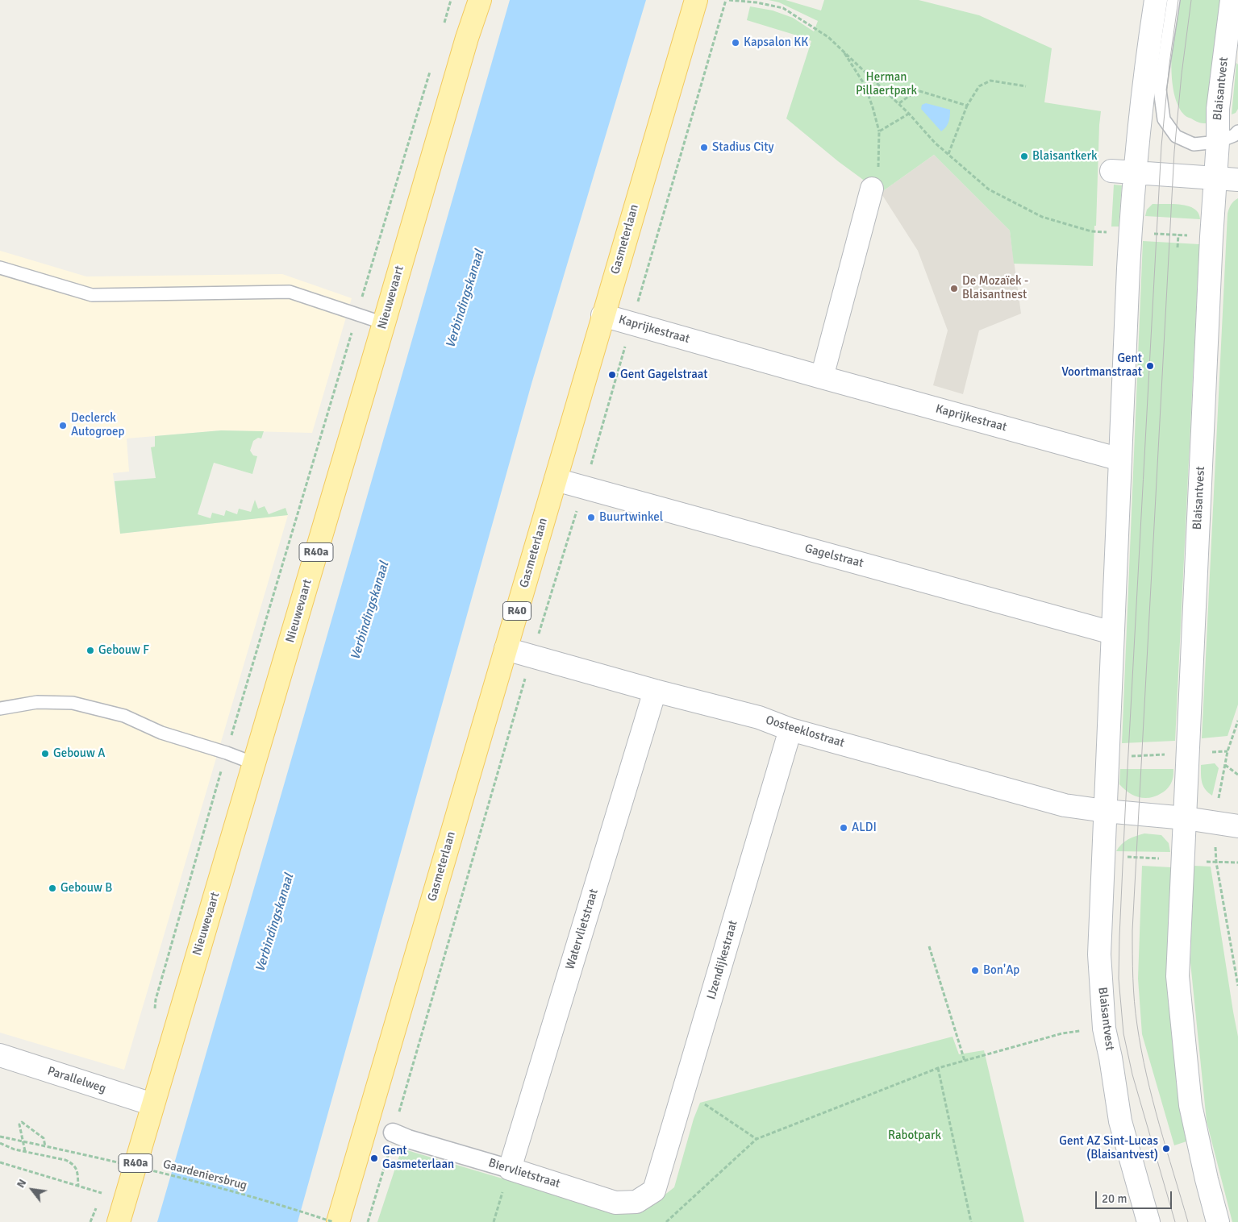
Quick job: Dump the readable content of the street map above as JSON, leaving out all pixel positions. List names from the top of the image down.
{
  "streets": {
    "main road": [
      "Gasmeterlaan",
      "Nieuwevaart",
      "R40a",
      "R40"
    ],
    "street": [
      "Blaisantvest",
      "Kaprijkestraat",
      "Gagelstraat",
      "Oosteeklostraat",
      "Watervlietstraat",
      "IJzendijkestraat",
      "Parallelweg",
      "Biervlietstraat"
    ],
    "path": ["Gaardeniersbrug"]
  },
  "crossings": [
    ["Blaisantvest", "Kaprijkestraat"],
    ["Blaisantvest", "Gagelstraat"],
    ["Blaisantvest", "Oosteeklostraat"],
    ["Gasmeterlaan", "Kaprijkestraat"],
    ["Gasmeterlaan", "Gagelstraat"],
    ["Gasmeterlaan", "Oosteeklostraat"],
    ["Nieuwevaart", "Parallelweg"],
    ["Oosteeklostraat", "Watervlietstraat"],
    ["Oosteeklostraat", "IJzendijkestraat"],
    ["Watervlietstraat", "Biervlietstraat"],
    ["IJzendijkestraat", "Biervlietstraat"]
  ],
  "water": ["Verbindingskanaal"],
  "parks": ["Herman Pillaertpark", "Rabotpark"],
  "places": [
    "Kapsalon KK",
    "Stadius City",
    "Blaisantkerk",
    "De Mozaïek - Blaisantnest",
    "Gent Voortmanstraat",
    "Gent Gagelstraat",
    "Declerck Autogroep",
    "Buurtwinkel",
    "Gebouw F",
    "Gebouw A",
    "ALDI",
    "Gebouw B",
    "Bon'Ap",
    "Gent AZ Sint-Lucas (Blaisantvest)",
    "Gent Gasmeterlaan"
  ],
  "scale_bar": "20 m",
  "north": "top left"
}
